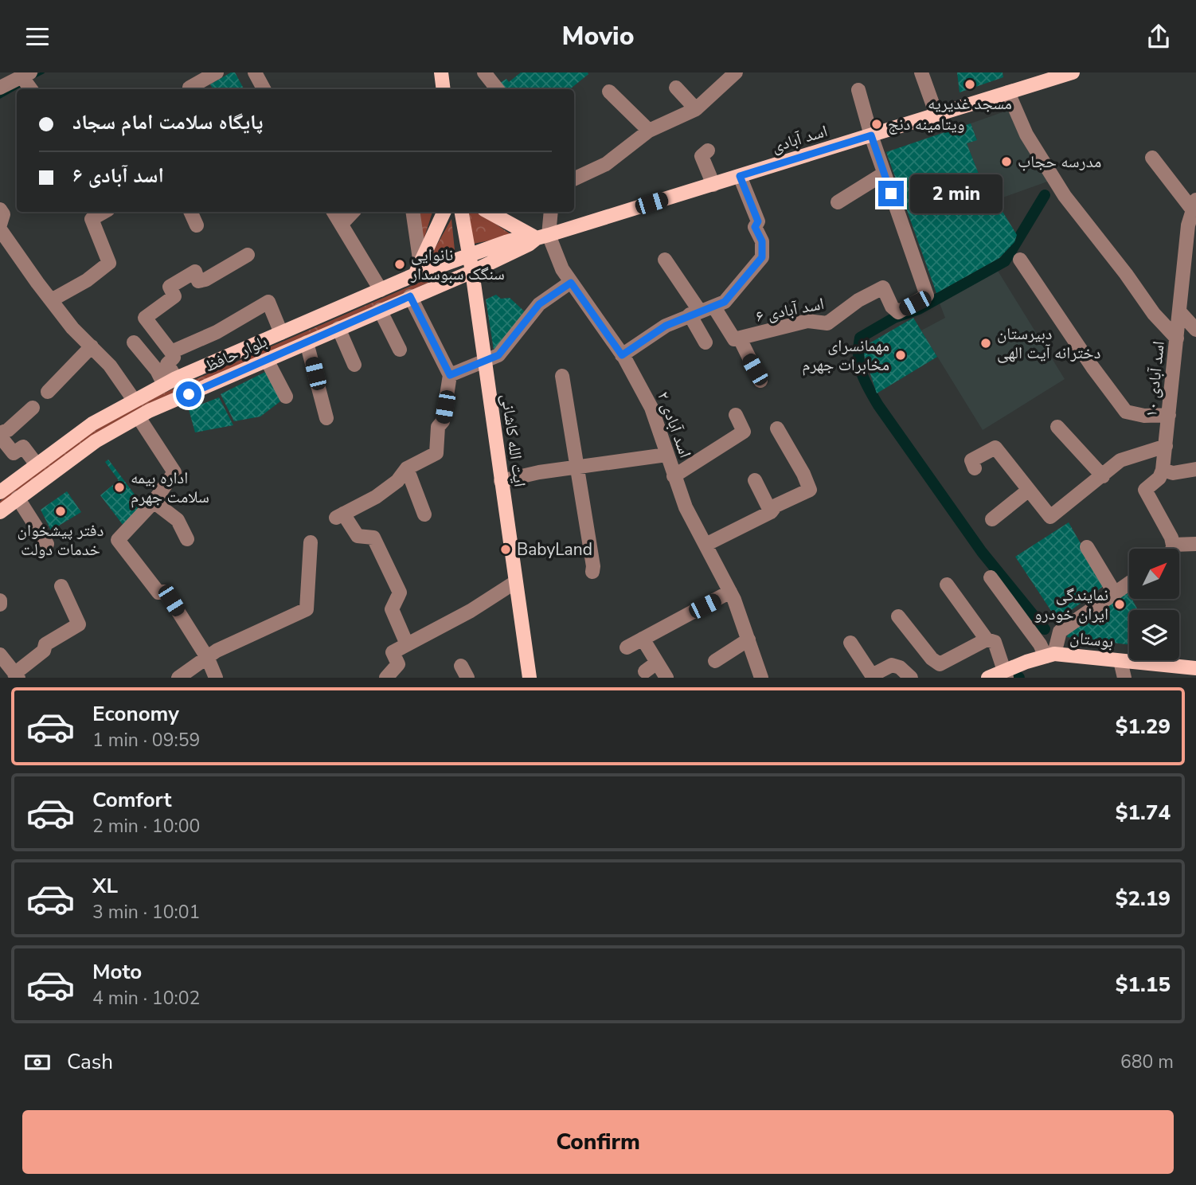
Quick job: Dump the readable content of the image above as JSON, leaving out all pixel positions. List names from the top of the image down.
{
  "streets": {
    "main road": [
      "اسد آبادی",
      "بلوار حافظ",
      "ایت الله کاشانی",
      "بوستان"
    ],
    "street": ["اسد آبادی ۶", "اسد آبادی ۱۰", "اسد آبادی ۲"]
  },
  "crossings": [
    ["اسد آبادی", "اسد آبادی ۶"],
    ["اسد آبادی", "بلوار حافظ"],
    ["اسد آبادی", "اسد آبادی ۲"],
    ["اسد آبادی", "ایت الله کاشانی"],
    ["بلوار حافظ", "ایت الله کاشانی"]
  ],
  "places": [
    "مسجد غدیریه",
    "ویتامینه دنج",
    "مدرسه حجاب",
    "نانوایی سنگک سبوسدار",
    "دبیرستان دخترانه آیت الهی",
    "مهمانسرای مخابرات جهرم",
    "اداره بیمه سلامت جهرم",
    "دفتر پیشخوان خدمات دولت",
    "BabyLand",
    "نمایندگی ایران خودرو"
  ],
  "north": "top right",
  "page": {
    "header": "Movio",
    "banner": ["پایگاه سلامت امام سجاد", "اسد آبادی ۶"],
    "bubble": "2 min",
    "list": [
      {
        "name": "Economy",
        "note": "1 min · 09:59",
        "value": "$1.29"
      },
      {
        "name": "Comfort",
        "note": "2 min · 10:00",
        "value": "$1.74"
      },
      {
        "name": "XL",
        "note": "3 min · 10:01",
        "value": "$2.19"
      },
      {
        "name": "Moto",
        "note": "4 min · 10:02",
        "value": "$1.15"
      }
    ],
    "pay": ["Cash", "680 m"],
    "buttons": "Confirm"
  }
}
